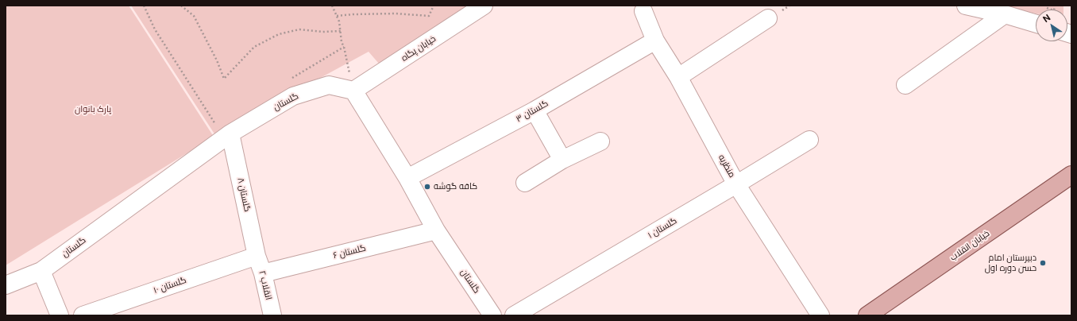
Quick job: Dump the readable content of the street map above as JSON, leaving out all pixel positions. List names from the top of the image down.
{
  "streets": {
    "main road": ["خیابان انقلاب"],
    "street": [
      "خیابان پگاه",
      "گلستان",
      "گلستان ۳",
      "منظریه",
      "گلستان ۸",
      "گلستان ۱",
      "گلستان ۶",
      "گلستان ۱۰",
      "انقلاب ۲"
    ]
  },
  "crossings": [
    ["خیابان پگاه", "گلستان"],
    ["گلستان", "گلستان ۳"],
    ["گلستان", "گلستان ۸"],
    ["گلستان", "گلستان ۶"],
    ["گلستان ۳", "منظریه"],
    ["منظریه", "گلستان ۱"],
    ["گلستان ۸", "گلستان ۱۰"],
    ["گلستان ۸", "انقلاب ۲"],
    ["گلستان ۶", "انقلاب ۲"],
    ["گلستان ۱۰", "انقلاب ۲"]
  ],
  "parks": ["پارک بانوان"],
  "places": ["کافه گوشه", "دبیرستان امام حسن دوره اول"],
  "north": "top left"
}
